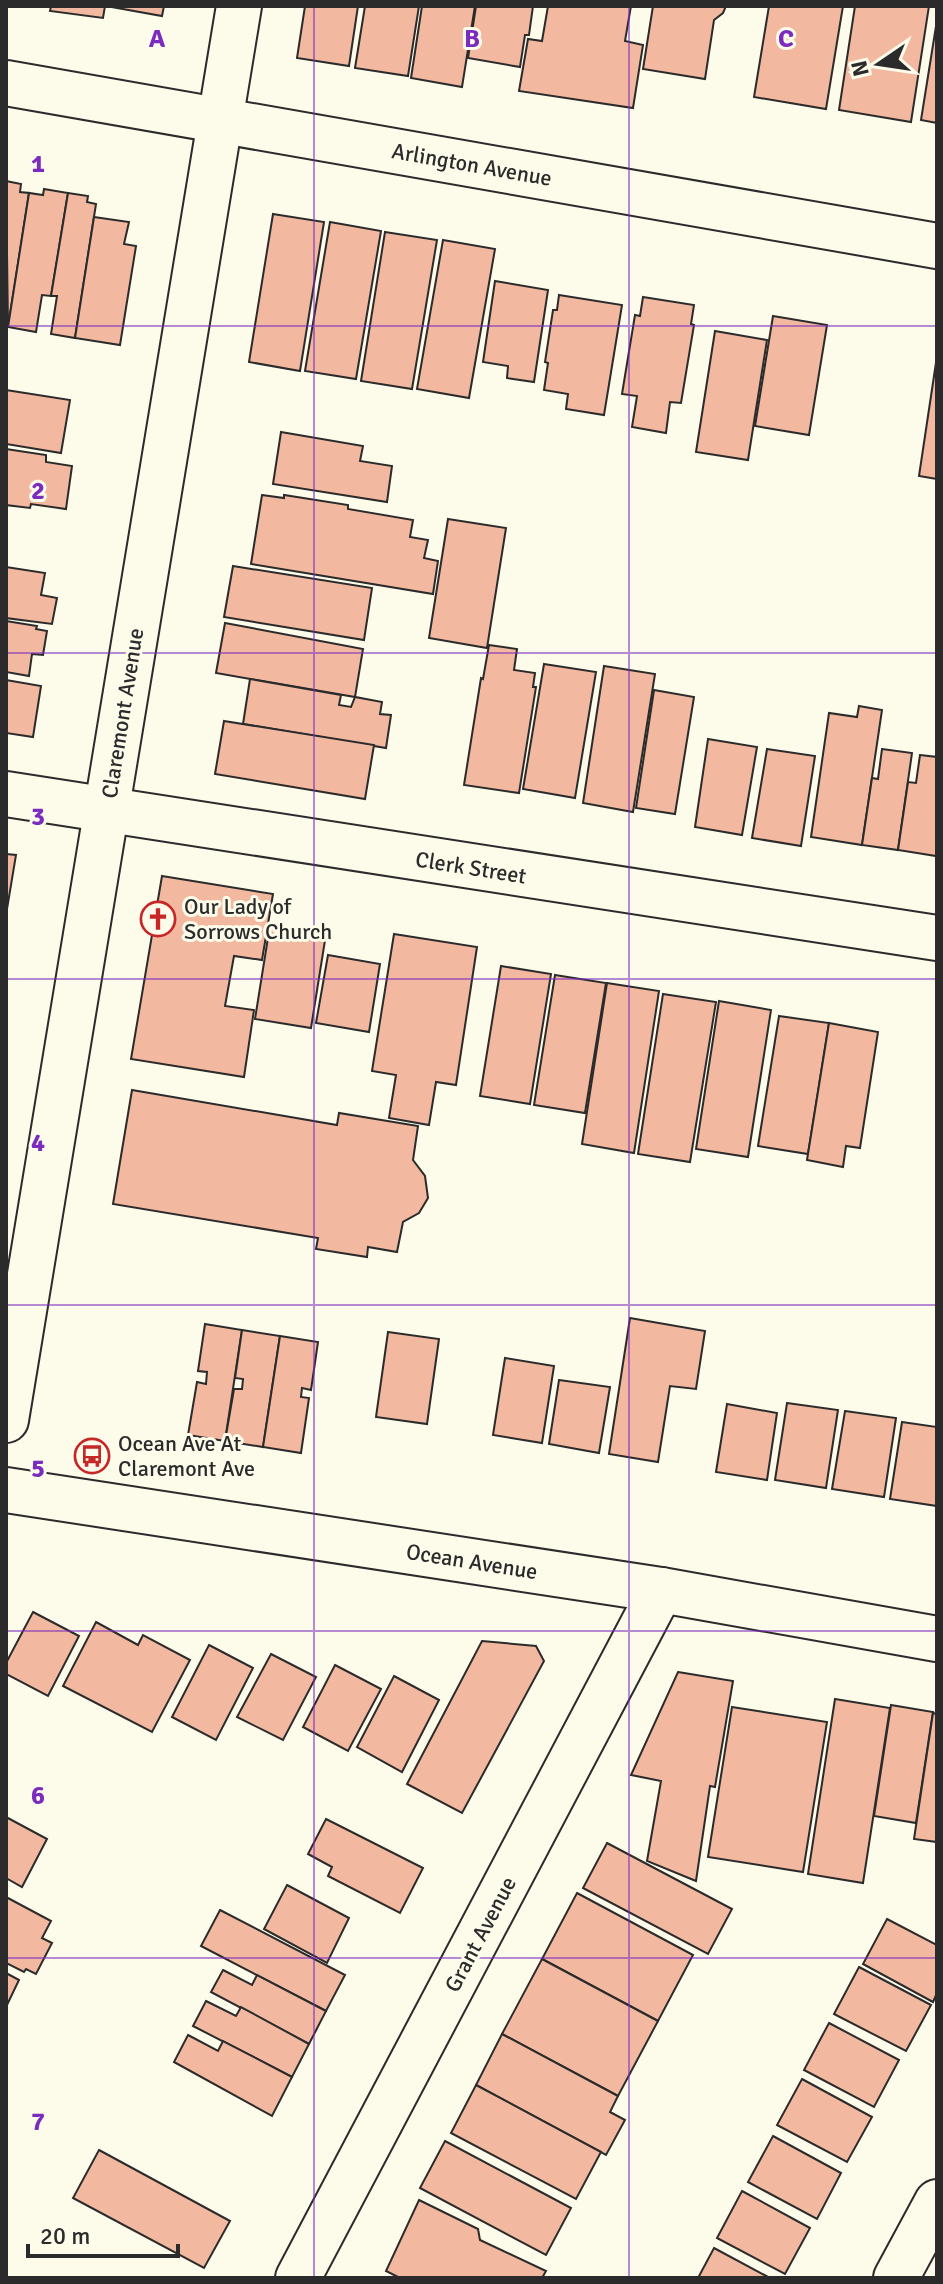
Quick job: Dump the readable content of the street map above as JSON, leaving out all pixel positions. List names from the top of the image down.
{
  "streets": {
    "street": [
      "Arlington Avenue",
      "Claremont Avenue",
      "Clerk Street",
      "Ocean Avenue",
      "Grant Avenue"
    ]
  },
  "crossings": [
    ["Arlington Avenue", "Claremont Avenue"],
    ["Claremont Avenue", "Clerk Street"],
    ["Ocean Avenue", "Grant Avenue"]
  ],
  "places": {
    "church": ["Our Lady of Sorrows Church"],
    "bus stop": ["Ocean Ave At Claremont Ave"]
  },
  "scale_bar": "20 m",
  "north": "left",
  "grid": {
    "columns": ["A", "B", "C"],
    "rows": [
      "1",
      "2",
      "3",
      "4",
      "5",
      "6",
      "7"
    ]
  }
}
